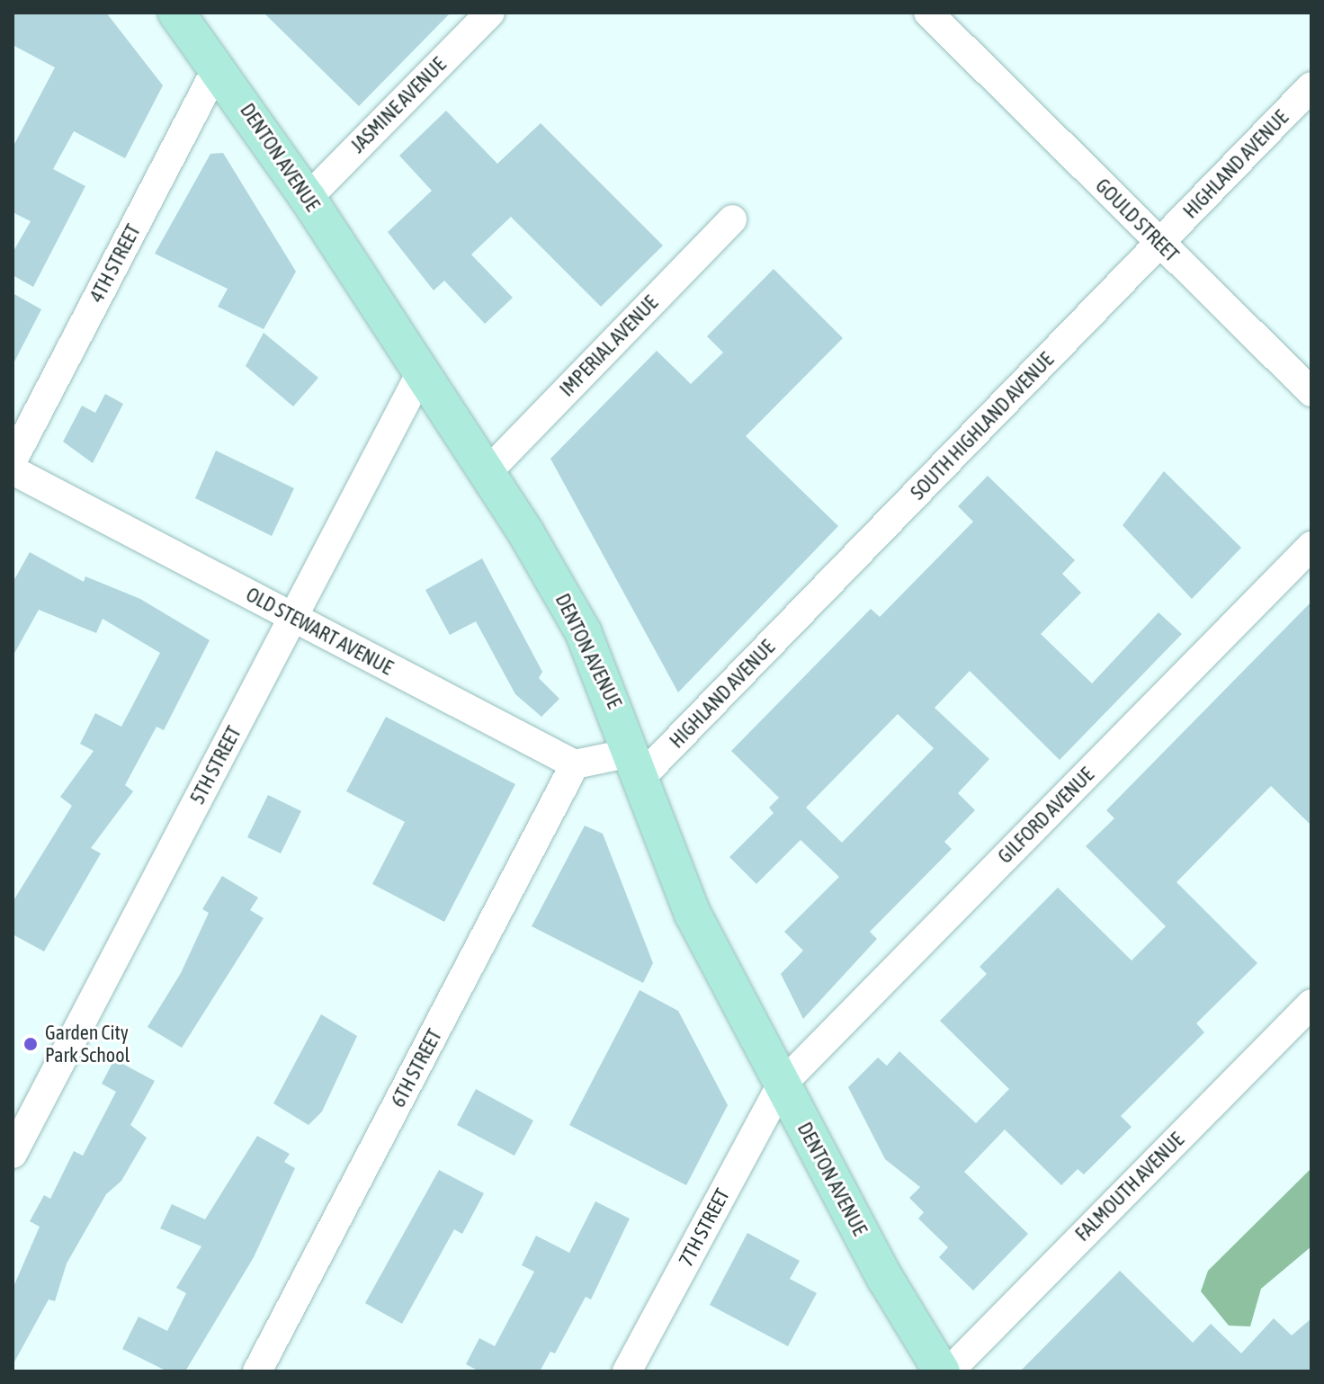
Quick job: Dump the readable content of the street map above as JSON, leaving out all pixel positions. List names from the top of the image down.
{
  "streets": {
    "main road": ["DENTON AVENUE"],
    "street": [
      "JASMINE AVENUE",
      "HIGHLAND AVENUE",
      "GOULD STREET",
      "4TH STREET",
      "IMPERIAL AVENUE",
      "SOUTH HIGHLAND AVENUE",
      "OLD STEWART AVENUE",
      "5TH STREET",
      "GILFORD AVENUE",
      "6TH STREET",
      "FALMOUTH AVENUE",
      "7TH STREET"
    ]
  },
  "crossings": [
    ["JASMINE AVENUE", "DENTON AVENUE"],
    ["DENTON AVENUE", "HIGHLAND AVENUE"],
    ["DENTON AVENUE", "4TH STREET"],
    ["DENTON AVENUE", "IMPERIAL AVENUE"],
    ["DENTON AVENUE", "5TH STREET"],
    ["DENTON AVENUE", "GILFORD AVENUE"],
    ["DENTON AVENUE", "7TH STREET"],
    ["HIGHLAND AVENUE", "GOULD STREET"],
    ["HIGHLAND AVENUE", "SOUTH HIGHLAND AVENUE"],
    ["GOULD STREET", "SOUTH HIGHLAND AVENUE"],
    ["OLD STEWART AVENUE", "5TH STREET"],
    ["OLD STEWART AVENUE", "6TH STREET"],
    ["GILFORD AVENUE", "7TH STREET"]
  ],
  "places": ["Garden City Park School"]
}
